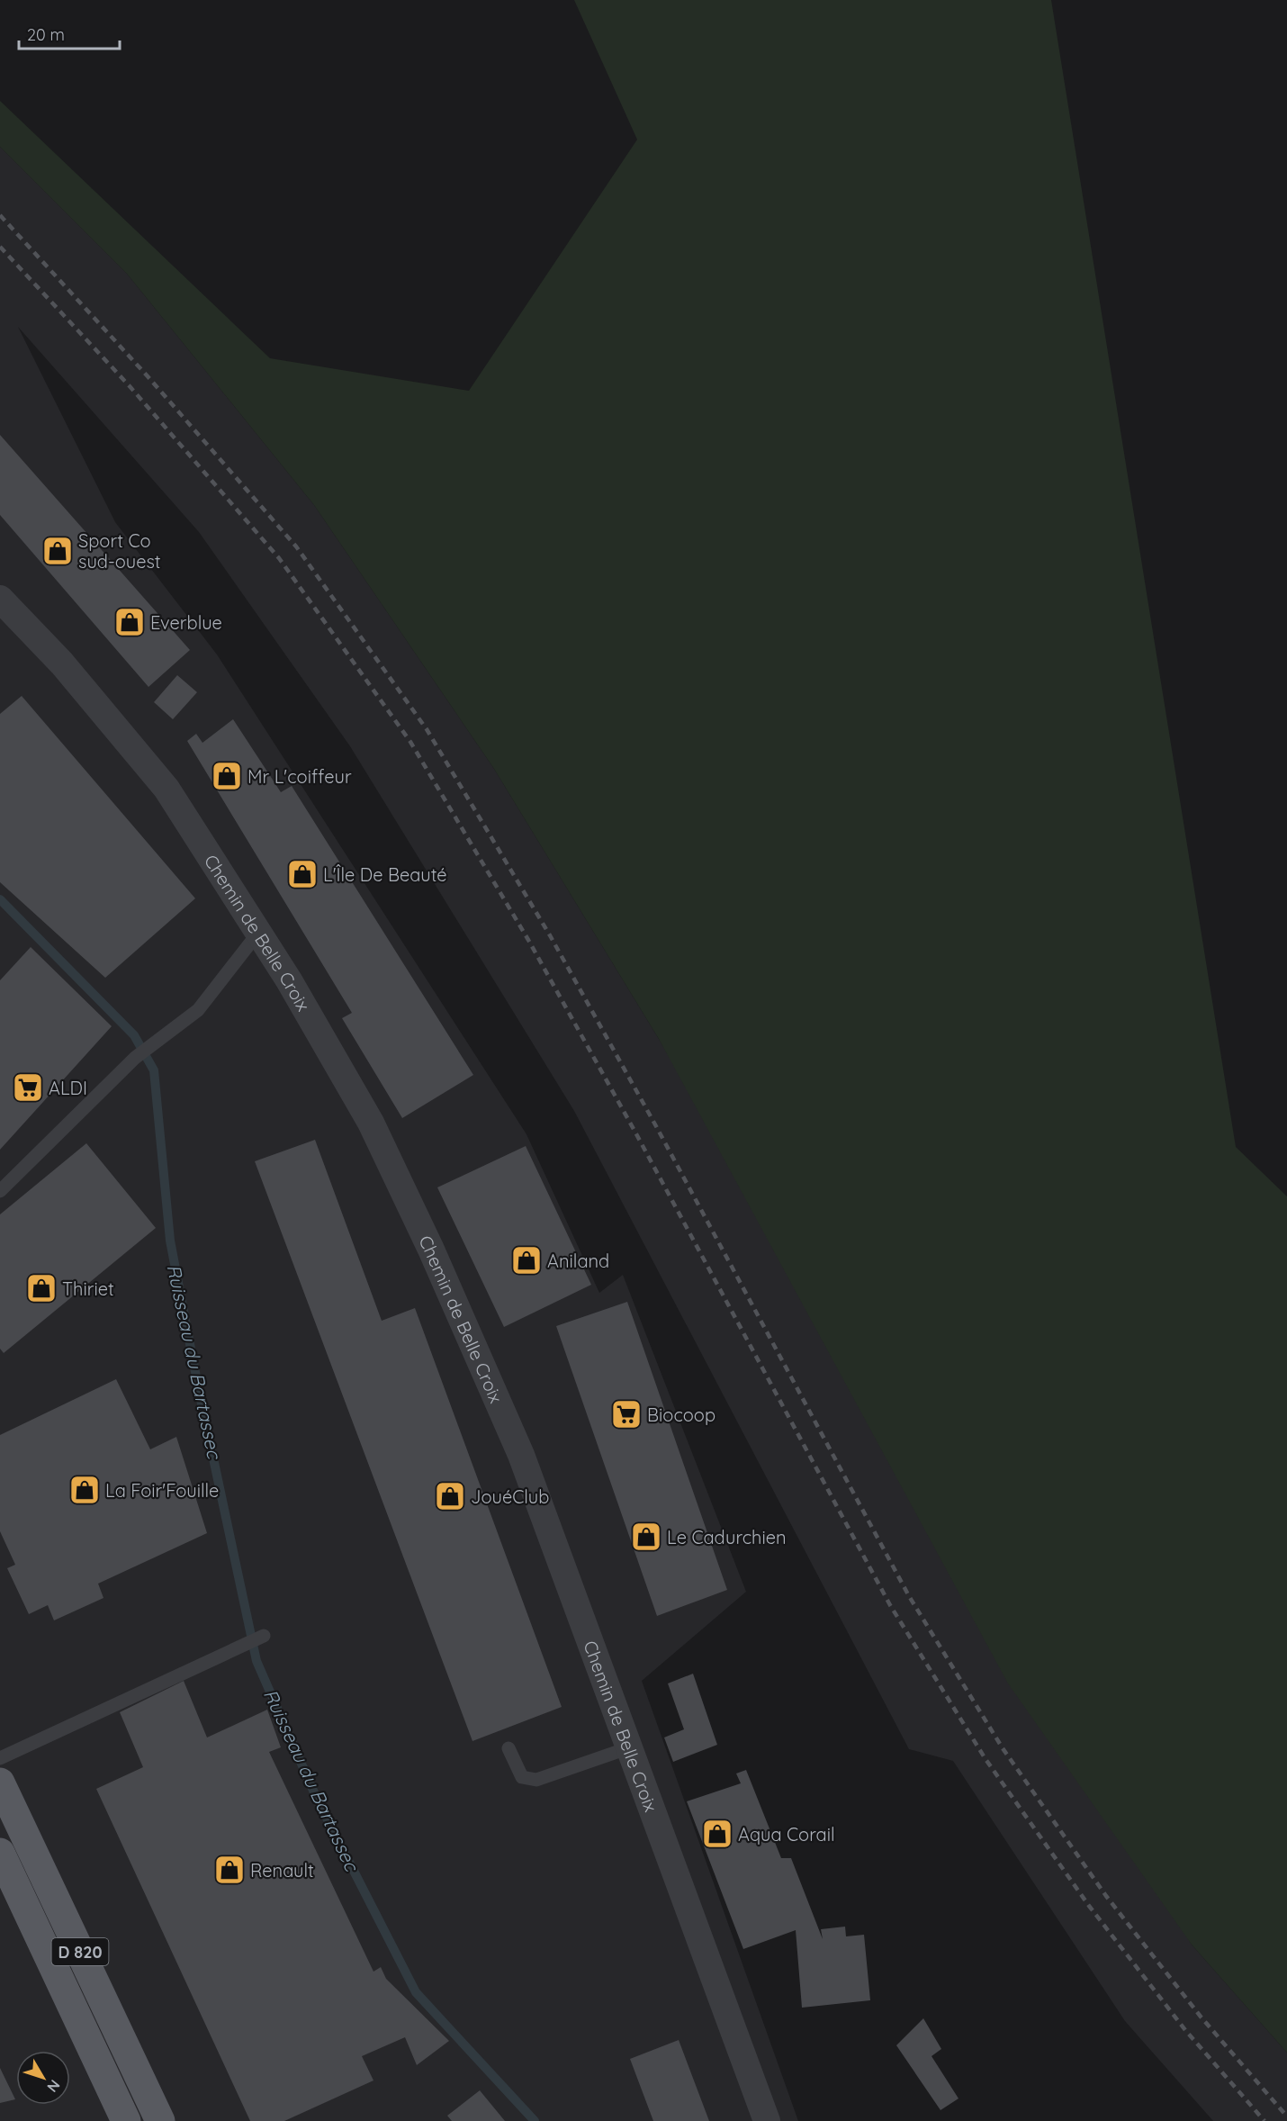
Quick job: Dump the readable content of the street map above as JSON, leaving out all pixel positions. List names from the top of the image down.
{
  "streets": {
    "main road": ["D 820"],
    "street": ["Chemin de Belle Croix"]
  },
  "water": ["Ruisseau du Bartassec"],
  "places": {
    "shop": [
      "Sport Co sud-ouest",
      "Everblue",
      "Mr L'coiffeur",
      "L'Île De Beauté",
      "Aniland",
      "Thiriet",
      "La Foir'Fouille",
      "JouéClub",
      "Le Cadurchien",
      "Aqua Corail",
      "Renault"
    ],
    "supermarket": ["ALDI", "Biocoop"]
  },
  "scale_bar": "20 m",
  "north": "bottom right"
}
